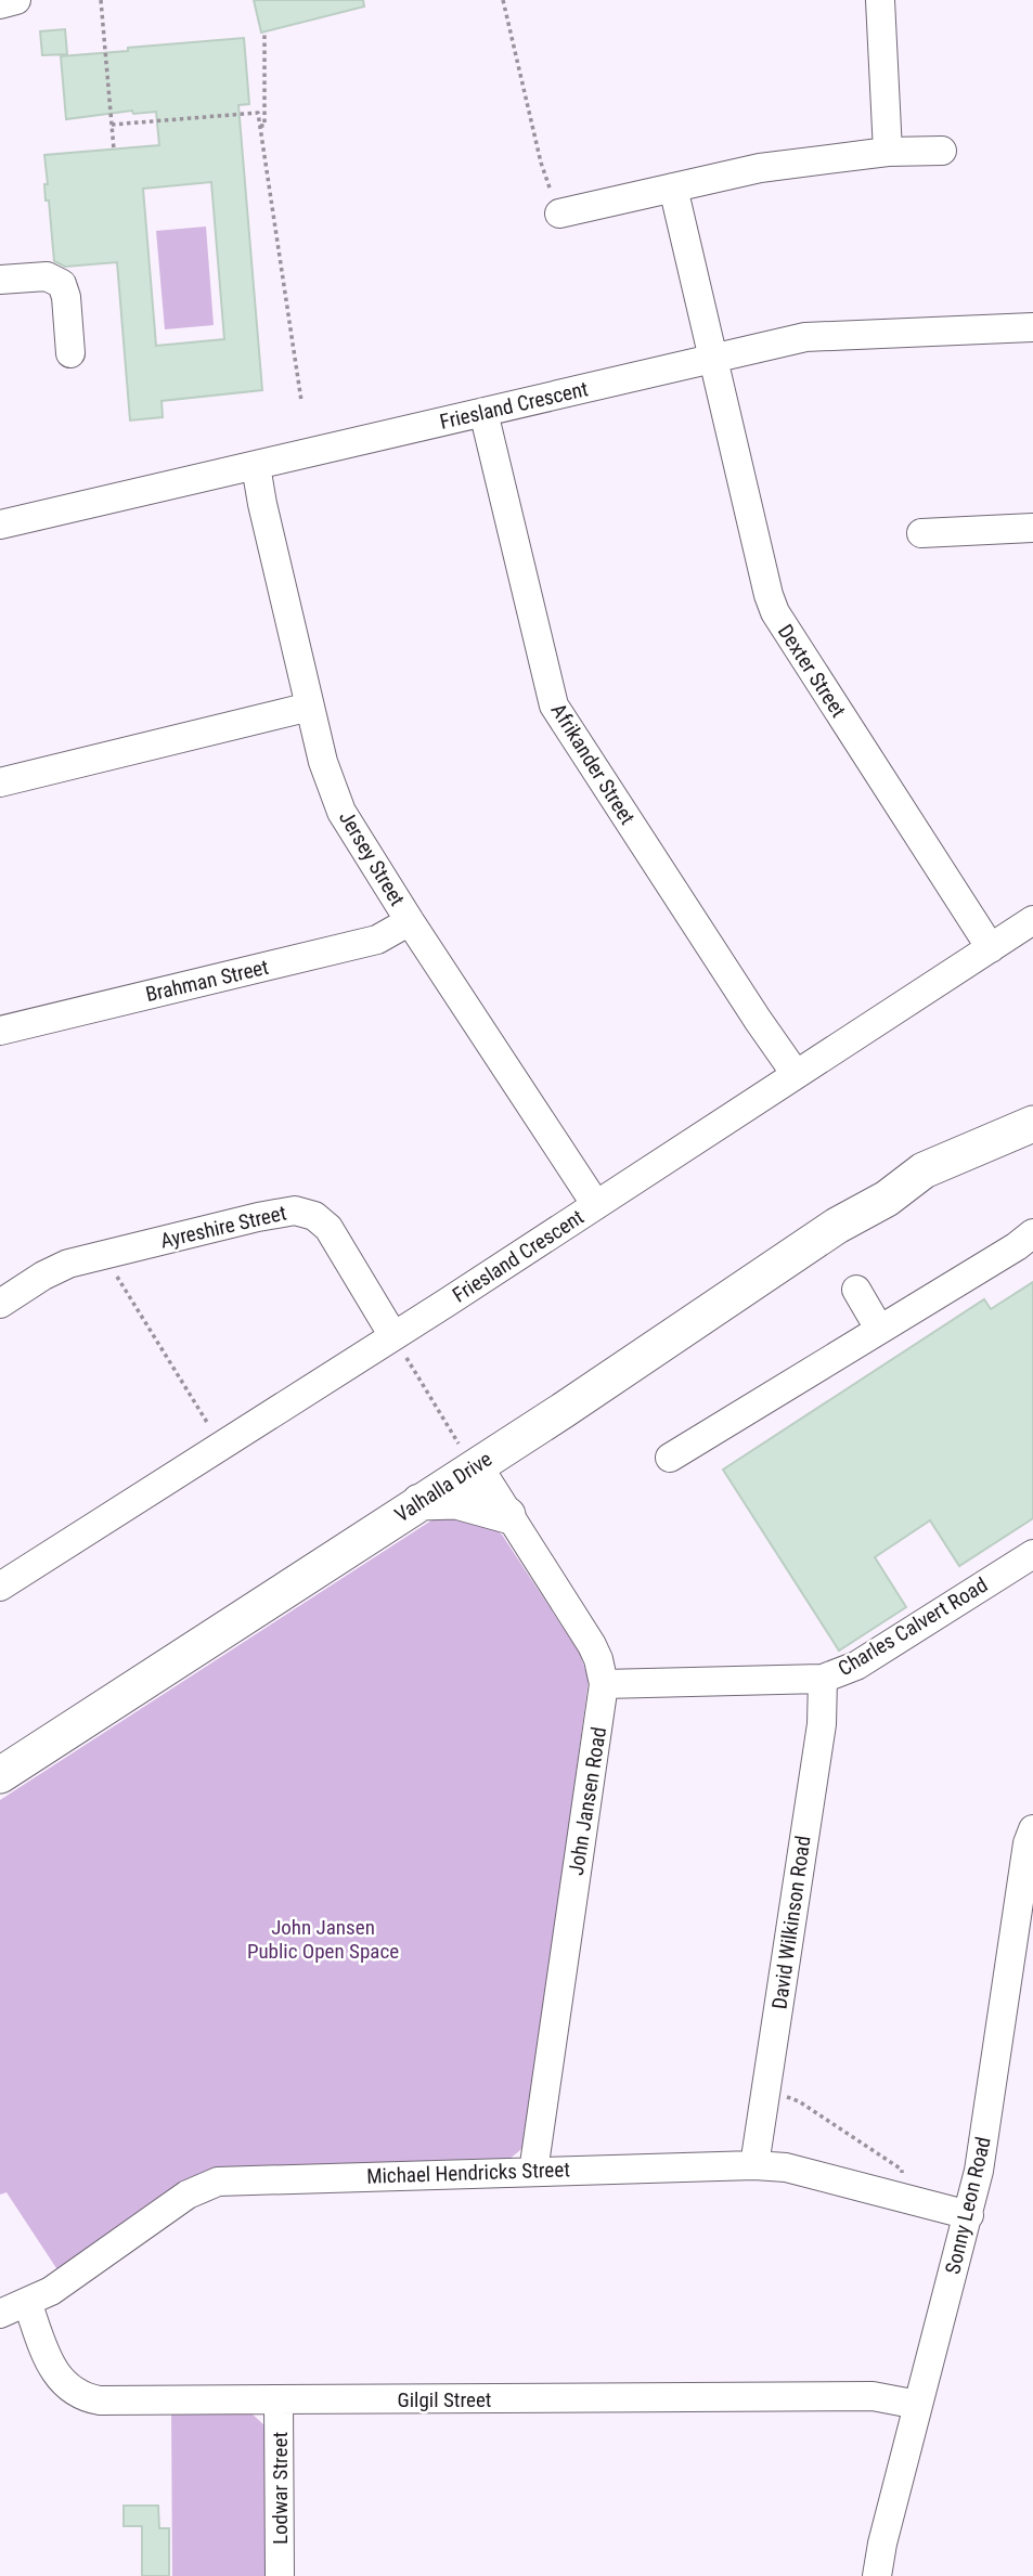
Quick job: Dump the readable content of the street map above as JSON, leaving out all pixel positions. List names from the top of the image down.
{
  "streets": {
    "main road": ["Valhalla Drive"],
    "street": [
      "Friesland Crescent",
      "Dexter Street",
      "Afrikander Street",
      "Jersey Street",
      "Brahman Street",
      "Ayreshire Street",
      "Charles Calvert Road",
      "John Jansen Road",
      "David Wilkinson Road",
      "Michael Hendricks Street",
      "Sonny Leon Road",
      "Gilgil Street",
      "Lodwar Street"
    ]
  },
  "crossings": [
    ["Friesland Crescent", "Dexter Street"],
    ["Friesland Crescent", "Afrikander Street"],
    ["Friesland Crescent", "Jersey Street"],
    ["Friesland Crescent", "Ayreshire Street"],
    ["Jersey Street", "Brahman Street"],
    ["Valhalla Drive", "John Jansen Road"],
    ["Charles Calvert Road", "John Jansen Road"],
    ["Charles Calvert Road", "David Wilkinson Road"],
    ["John Jansen Road", "Michael Hendricks Street"],
    ["David Wilkinson Road", "Michael Hendricks Street"],
    ["Michael Hendricks Street", "Sonny Leon Road"],
    ["Michael Hendricks Street", "Gilgil Street"],
    ["Sonny Leon Road", "Gilgil Street"],
    ["Gilgil Street", "Lodwar Street"]
  ],
  "parks": ["John Jansen Public Open Space"]
}
